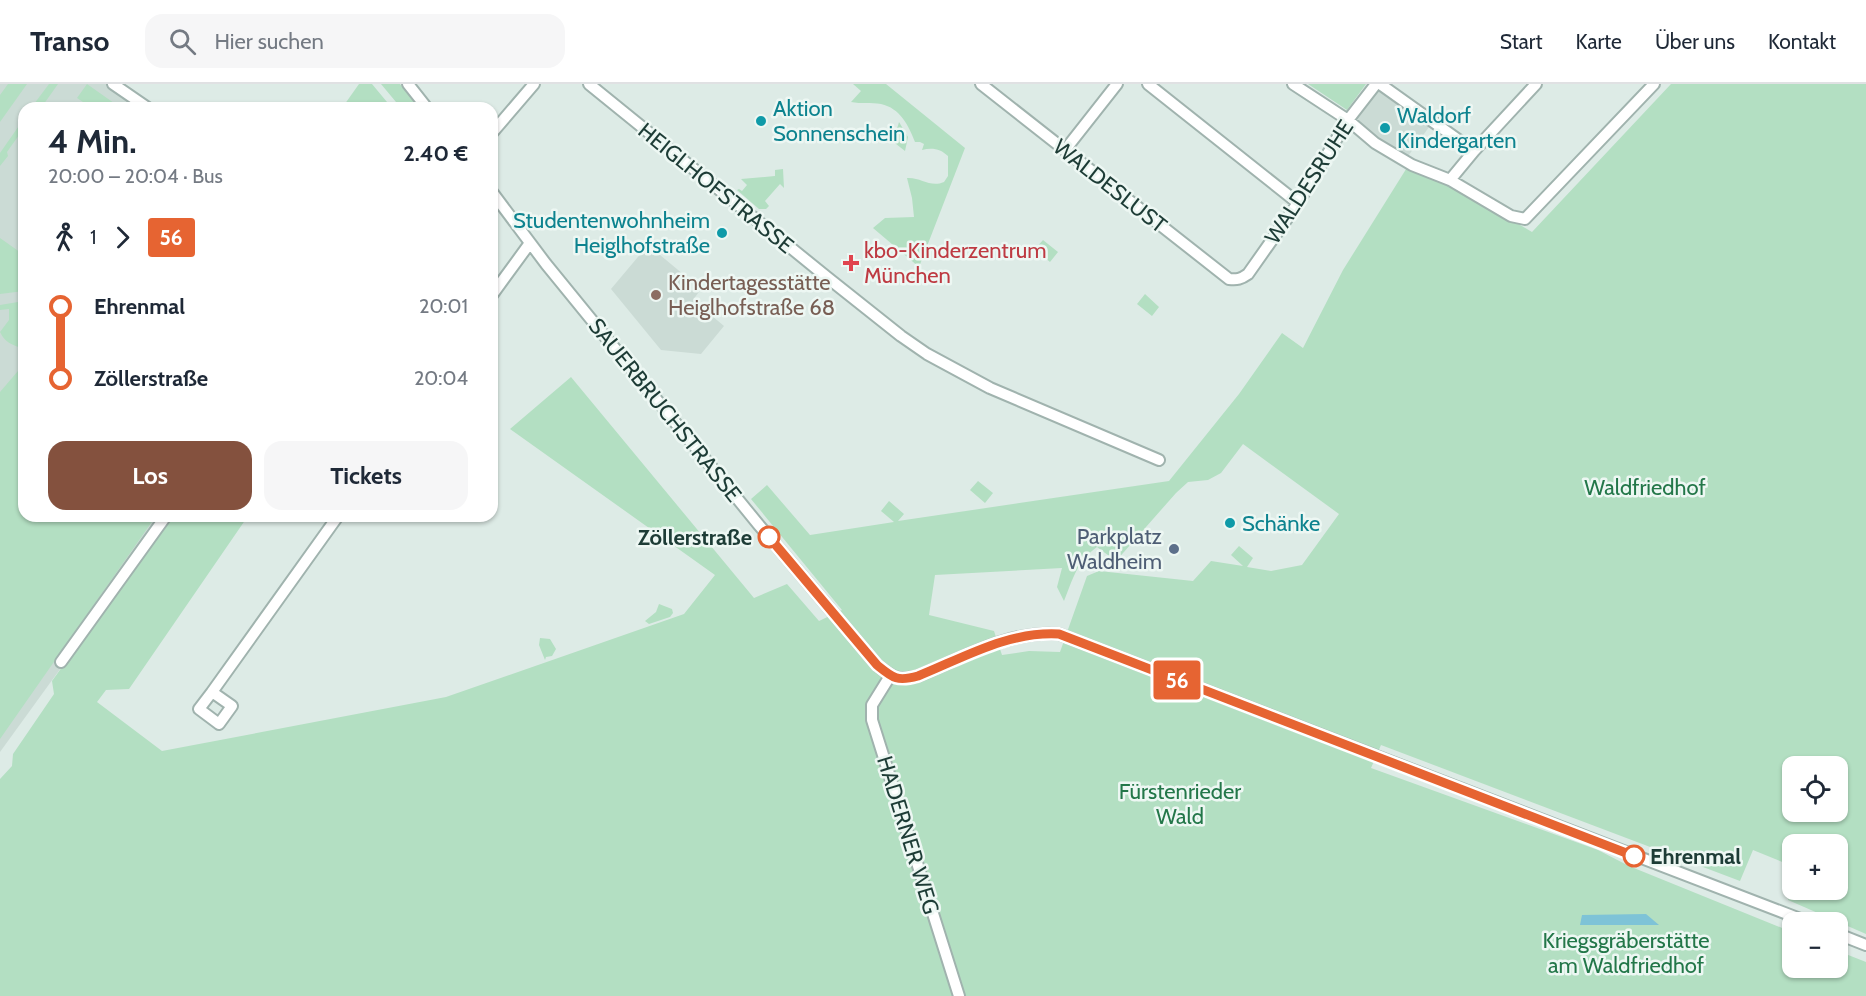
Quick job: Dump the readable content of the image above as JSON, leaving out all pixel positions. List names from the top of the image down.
{
  "streets": {
    "street": [
      "WALDESRUHE",
      "WALDESLUST",
      "HEIGLHOFSTRASSE",
      "SAUERBRUCHSTRASSE",
      "HADERNER WEG"
    ]
  },
  "crossings": [
    ["WALDESRUHE", "WALDESLUST"],
    ["SAUERBRUCHSTRASSE", "HADERNER WEG"]
  ],
  "parks": ["Waldfriedhof", "Fürstenrieder Wald", "Kriegsgräberstätte am Waldfriedhof"],
  "places": {
    "other": [
      "Aktion Sonnenschein",
      "Waldorf Kindergarten",
      "Studentenwohnheim Heiglhofstraße",
      "Kindertagesstätte Heiglhofstraße 68",
      "Schänke",
      "Zöllerstraße",
      "Parkplatz Waldheim",
      "Ehrenmal"
    ],
    "health": ["kbo-Kinderzentrum München"]
  },
  "lines": ["bus line 56"],
  "page": {
    "header": "Transo",
    "search": "Hier suchen",
    "nav": [
      "Start",
      "Karte",
      "Über uns",
      "Kontakt"
    ],
    "on_map": "56",
    "heading": ["4 Min.", "20:00 – 20:04 · Bus", "2.40 €"],
    "legs": ["1", "56"],
    "list": [
      {
        "name": "Ehrenmal",
        "value": "20:01"
      },
      {
        "name": "Zöllerstraße",
        "value": "20:04"
      }
    ],
    "buttons": ["Los", "Tickets"],
    "map_buttons": ["+", "−"]
  }
}
